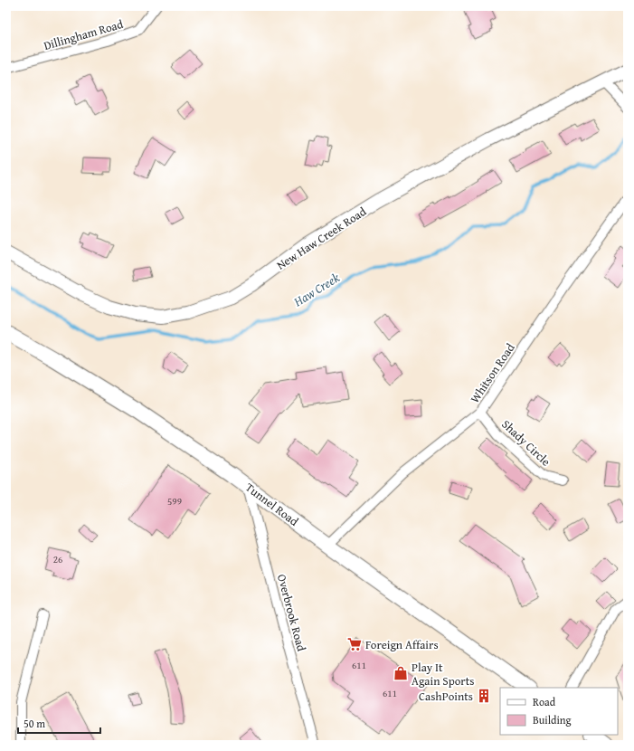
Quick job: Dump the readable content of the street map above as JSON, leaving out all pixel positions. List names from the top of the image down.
{
  "streets": {
    "main road": ["Tunnel Road"],
    "street": [
      "Dillingham Road",
      "New Haw Creek Road",
      "Whitson Road",
      "Shady Circle",
      "Overbrook Road"
    ]
  },
  "crossings": [
    ["Whitson Road", "Shady Circle"],
    ["Whitson Road", "Tunnel Road"],
    ["Tunnel Road", "Overbrook Road"]
  ],
  "water": ["Haw Creek"],
  "places": {
    "supermarket": ["Foreign Affairs"],
    "shop": ["Play It Again Sports"],
    "building": ["CashPoints"]
  },
  "house_numbers": [
    "599",
    "26",
    "611",
    "611"
  ],
  "legend": ["Road", "Building"],
  "scale_bar": "50 m"
}
